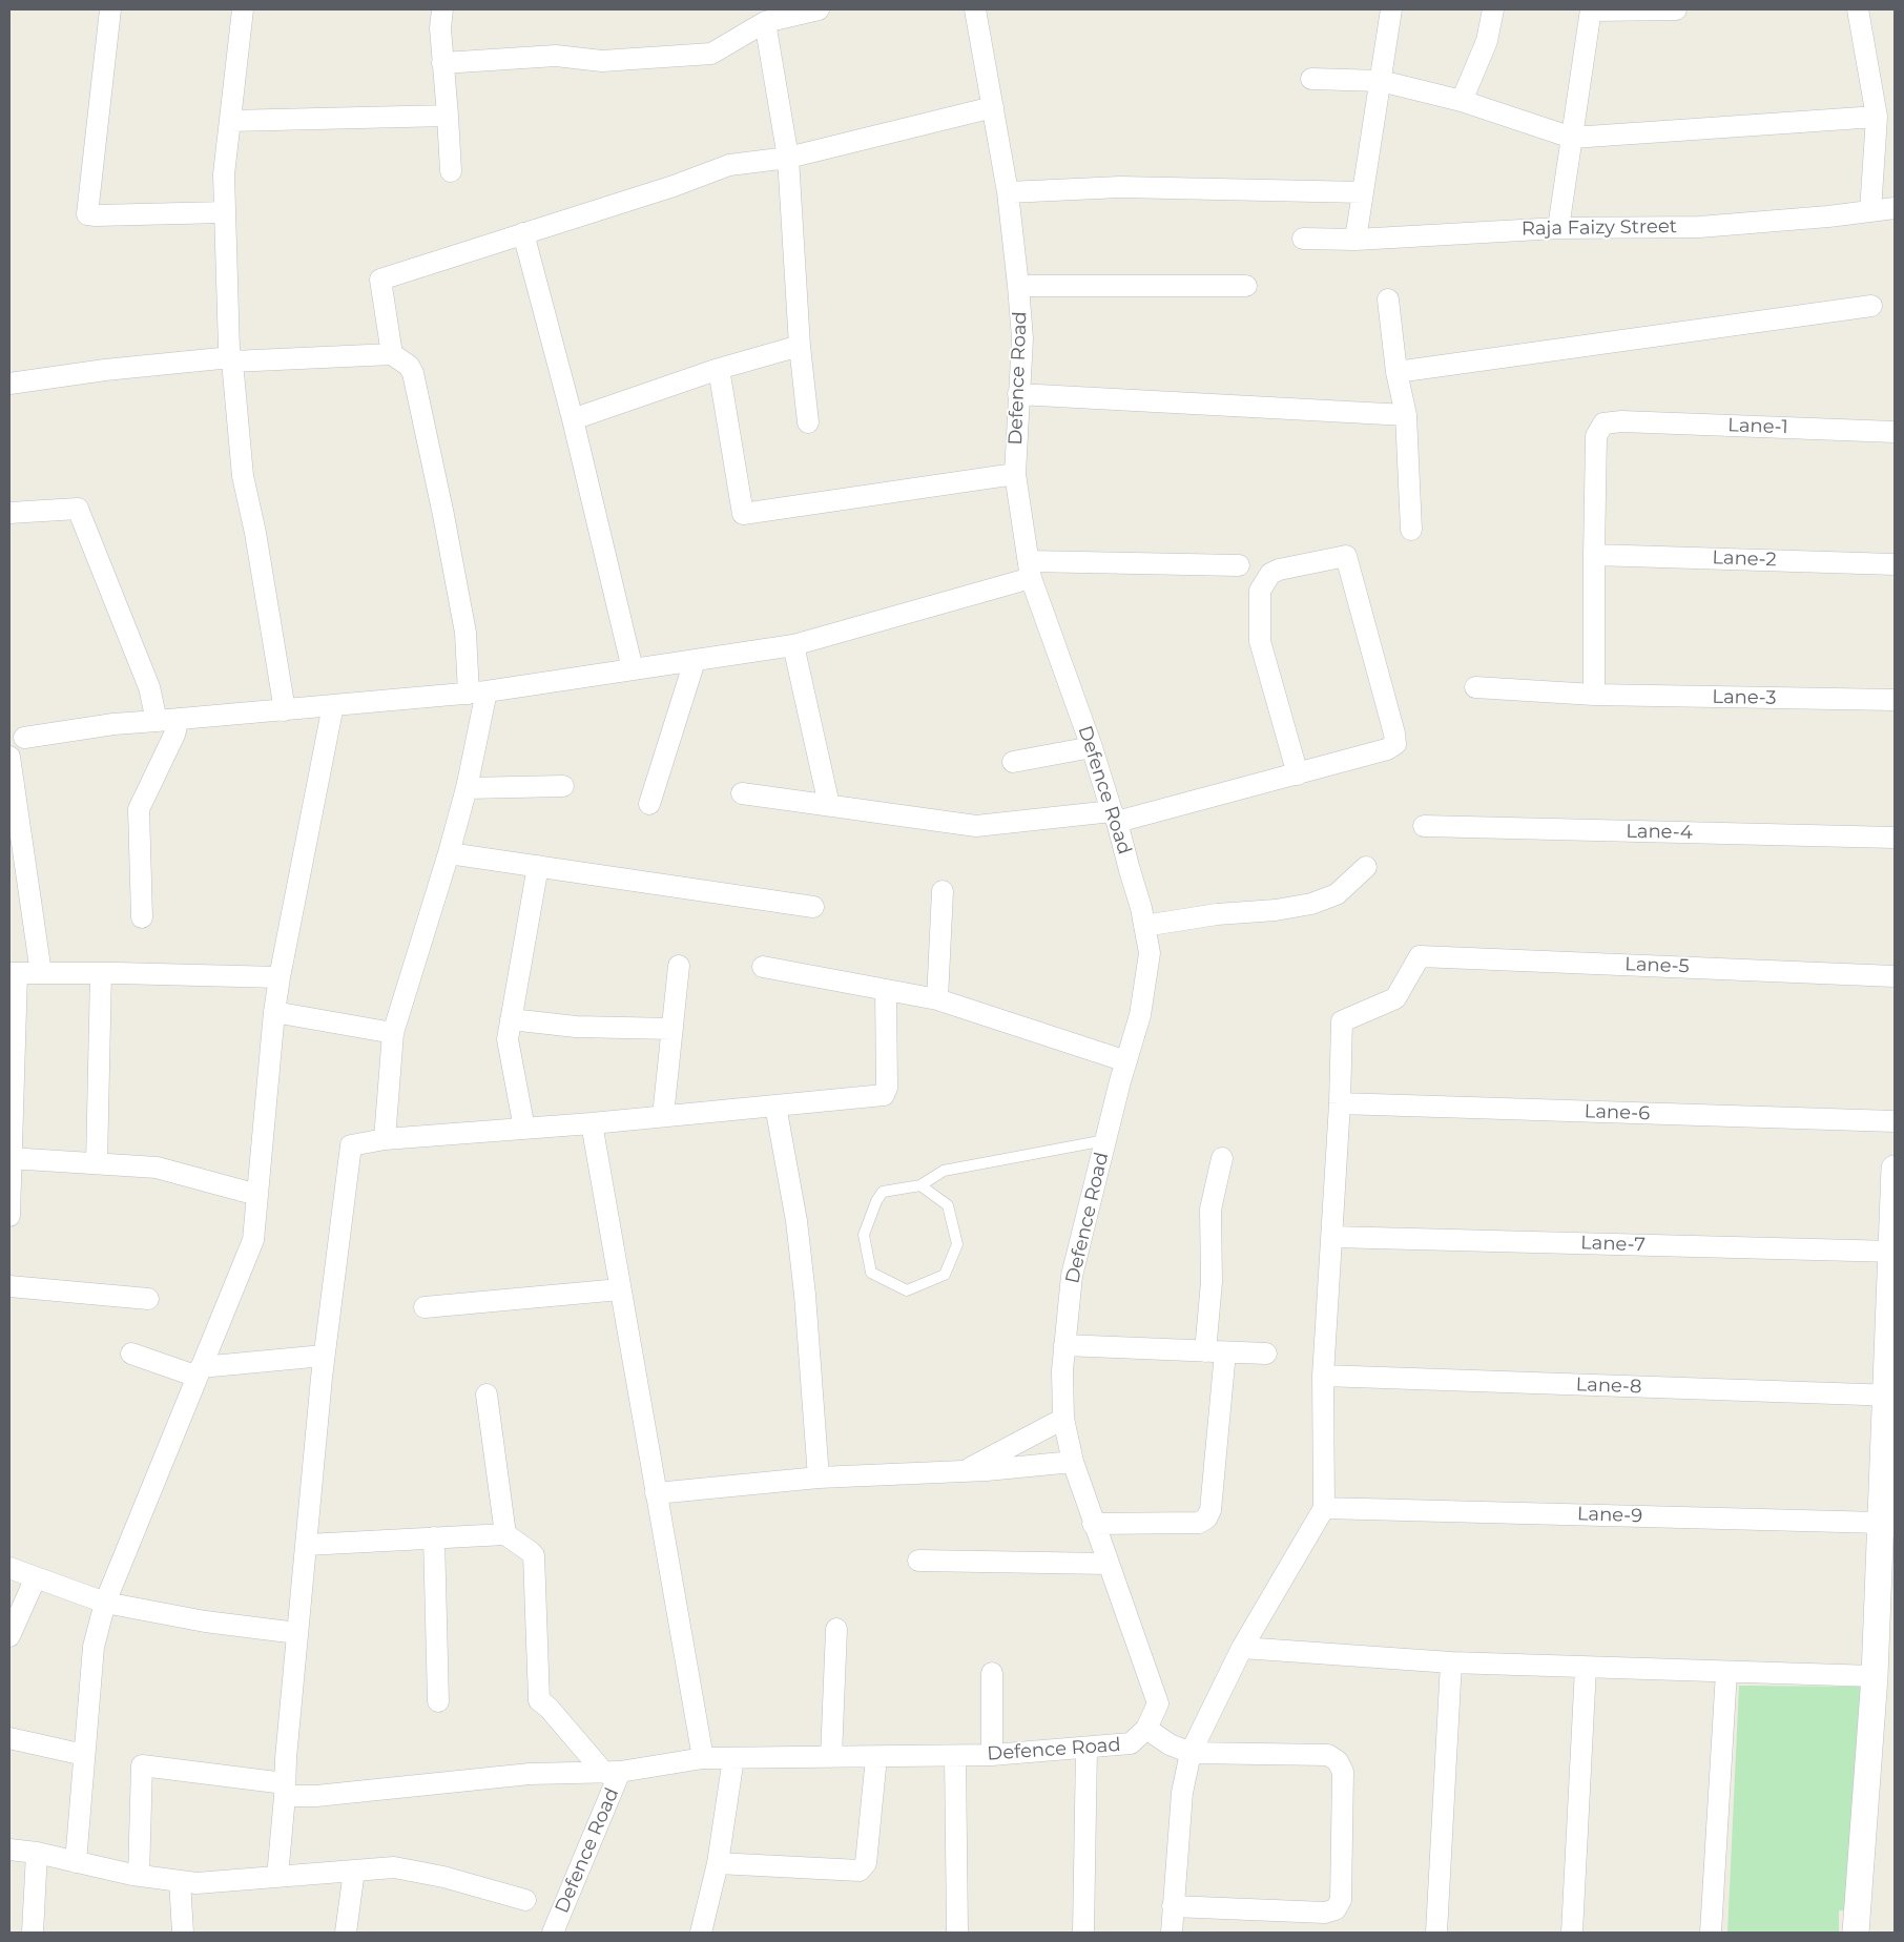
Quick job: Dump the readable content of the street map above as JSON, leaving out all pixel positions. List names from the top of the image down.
{
  "streets": {
    "street": [
      "Raja Faizy Street",
      "Defence Road",
      "Lane-1",
      "Lane-2",
      "Lane-3",
      "Lane-4",
      "Lane-5",
      "Lane-6",
      "Lane-7",
      "Lane-8",
      "Lane-9"
    ]
  },
  "crossings": [
    ["Lane-1", "Lane-2"],
    ["Lane-5", "Lane-6"]
  ]
}
